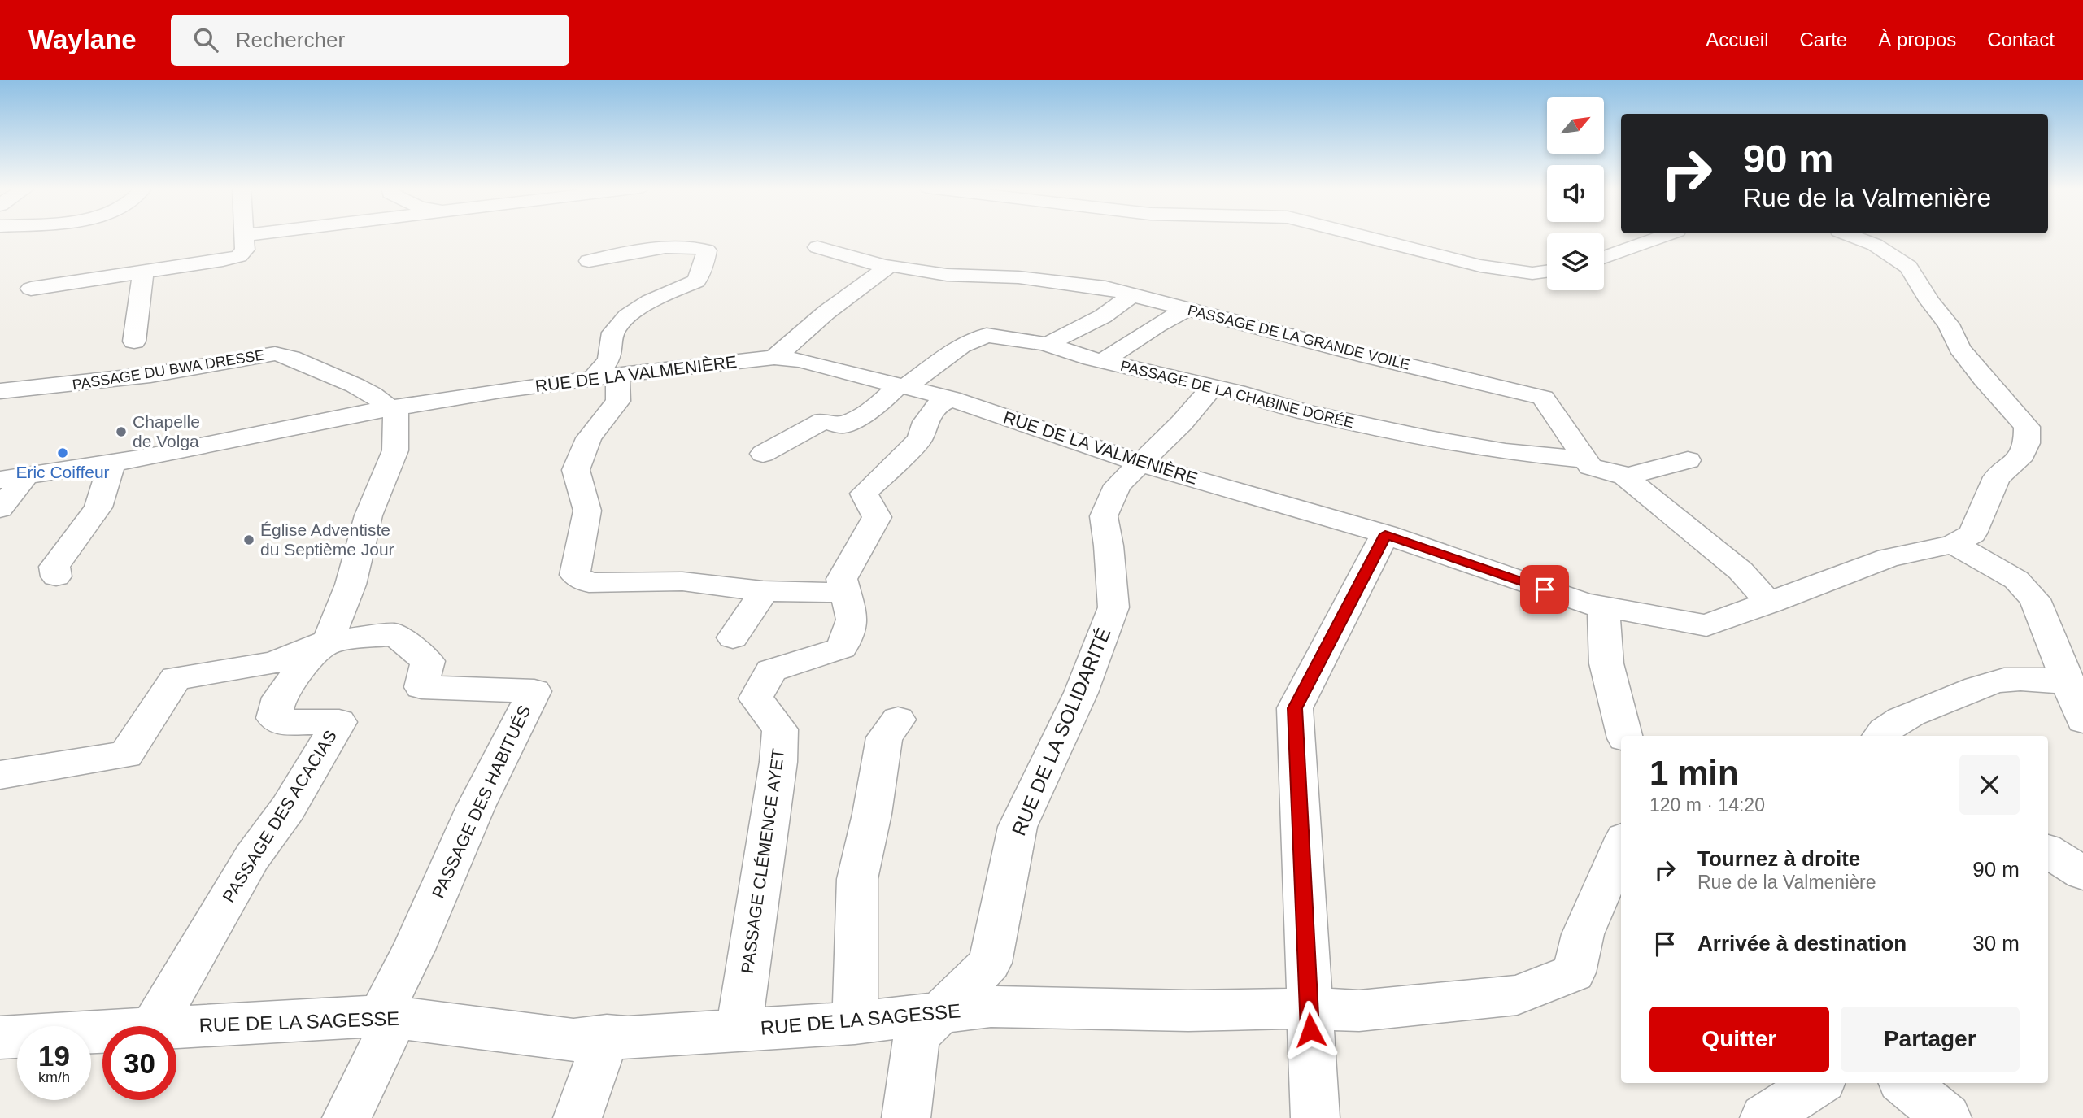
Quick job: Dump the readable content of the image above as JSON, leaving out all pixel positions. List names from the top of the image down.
{
  "streets": {
    "street": [
      "PASSAGE DE LA GRANDE VOILE",
      "PASSAGE DU BWA DRESSE",
      "RUE DE LA VALMENIÈRE",
      "PASSAGE DE LA CHABINE DORÉE",
      "RUE DE LA SOLIDARITÉ",
      "PASSAGE DES HABITUÉS",
      "PASSAGE DES ACACIAS",
      "PASSAGE CLÉMENCE AYET",
      "RUE DE LA SAGESSE"
    ]
  },
  "crossings": [
    ["PASSAGE DE LA GRANDE VOILE", "PASSAGE DE LA CHABINE DORÉE"],
    ["PASSAGE DU BWA DRESSE", "RUE DE LA VALMENIÈRE"],
    ["PASSAGE DU BWA DRESSE", "PASSAGE DES ACACIAS"],
    ["RUE DE LA VALMENIÈRE", "PASSAGE DE LA CHABINE DORÉE"],
    ["RUE DE LA VALMENIÈRE", "RUE DE LA SOLIDARITÉ"],
    ["RUE DE LA VALMENIÈRE", "PASSAGE DES ACACIAS"],
    ["RUE DE LA VALMENIÈRE", "PASSAGE CLÉMENCE AYET"],
    ["PASSAGE DE LA CHABINE DORÉE", "RUE DE LA SOLIDARITÉ"],
    ["RUE DE LA SOLIDARITÉ", "RUE DE LA SAGESSE"],
    ["PASSAGE DES HABITUÉS", "PASSAGE DES ACACIAS"],
    ["PASSAGE DES HABITUÉS", "RUE DE LA SAGESSE"],
    ["PASSAGE CLÉMENCE AYET", "RUE DE LA SAGESSE"]
  ],
  "places": ["Chapelle de Volga", "Eric Coiffeur", "Église Adventiste du Septième Jour"],
  "north": "top right",
  "page": {
    "header": "Waylane",
    "search": "Rechercher",
    "nav": [
      "Accueil",
      "Carte",
      "À propos",
      "Contact"
    ],
    "turn": ["90 m", "Rue de la Valmenière"],
    "heading": ["1 min", "120 m · 14:20"],
    "list": [
      {
        "name": "Tournez à droite",
        "note": "Rue de la Valmenière",
        "value": "90 m"
      },
      {
        "name": "Arrivée à destination",
        "value": "30 m"
      }
    ],
    "buttons": ["Quitter", "Partager"],
    "speed": "19 km/h",
    "limit": "30"
  }
}
